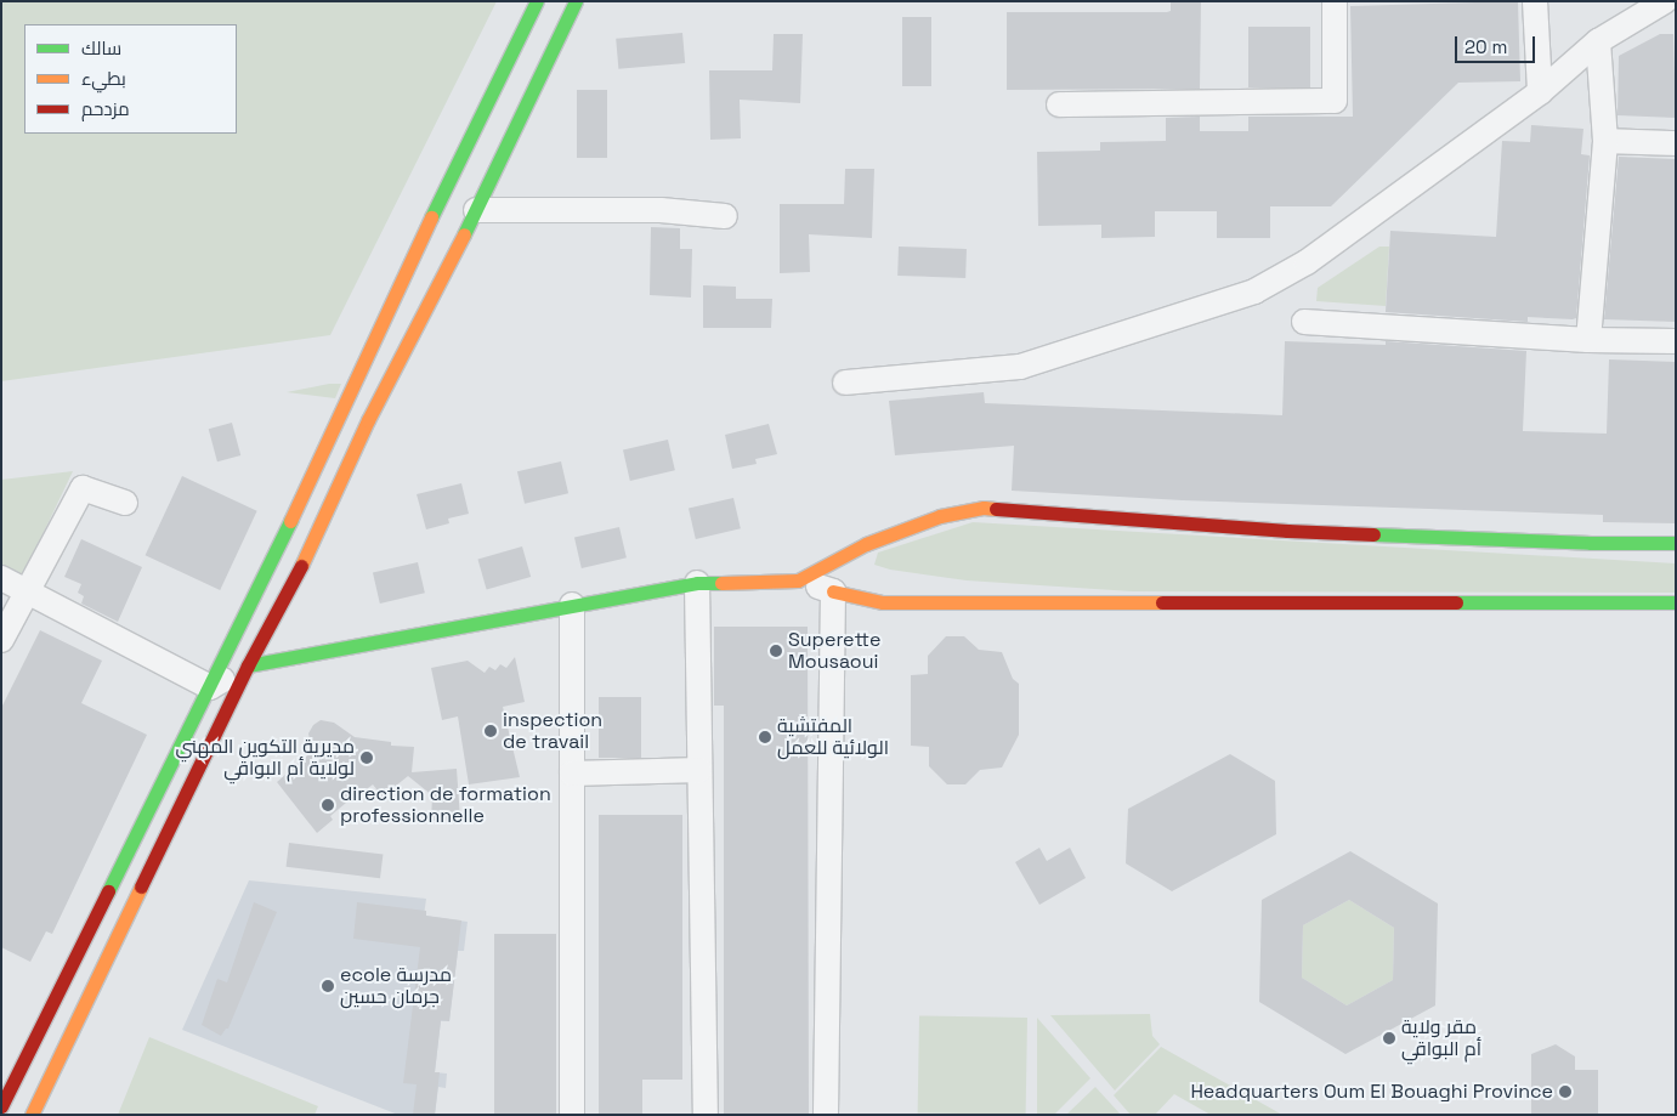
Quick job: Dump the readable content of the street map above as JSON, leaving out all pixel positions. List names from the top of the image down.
{
  "places": [
    "Superette Mousaoui",
    "inspection de travail",
    "المفتشية الولائية للعمل",
    "مديرية التكوين المهني لولاية أم البواقي",
    "direction de formation professionnelle",
    "ecole مدرسة جرمان حسين",
    "مقر ولاية أم البواقي",
    "Headquarters Oum El Bouaghi Province"
  ],
  "legend": ["سالك", "بطيء", "مزدحم"],
  "scale_bar": "20 m"
}
